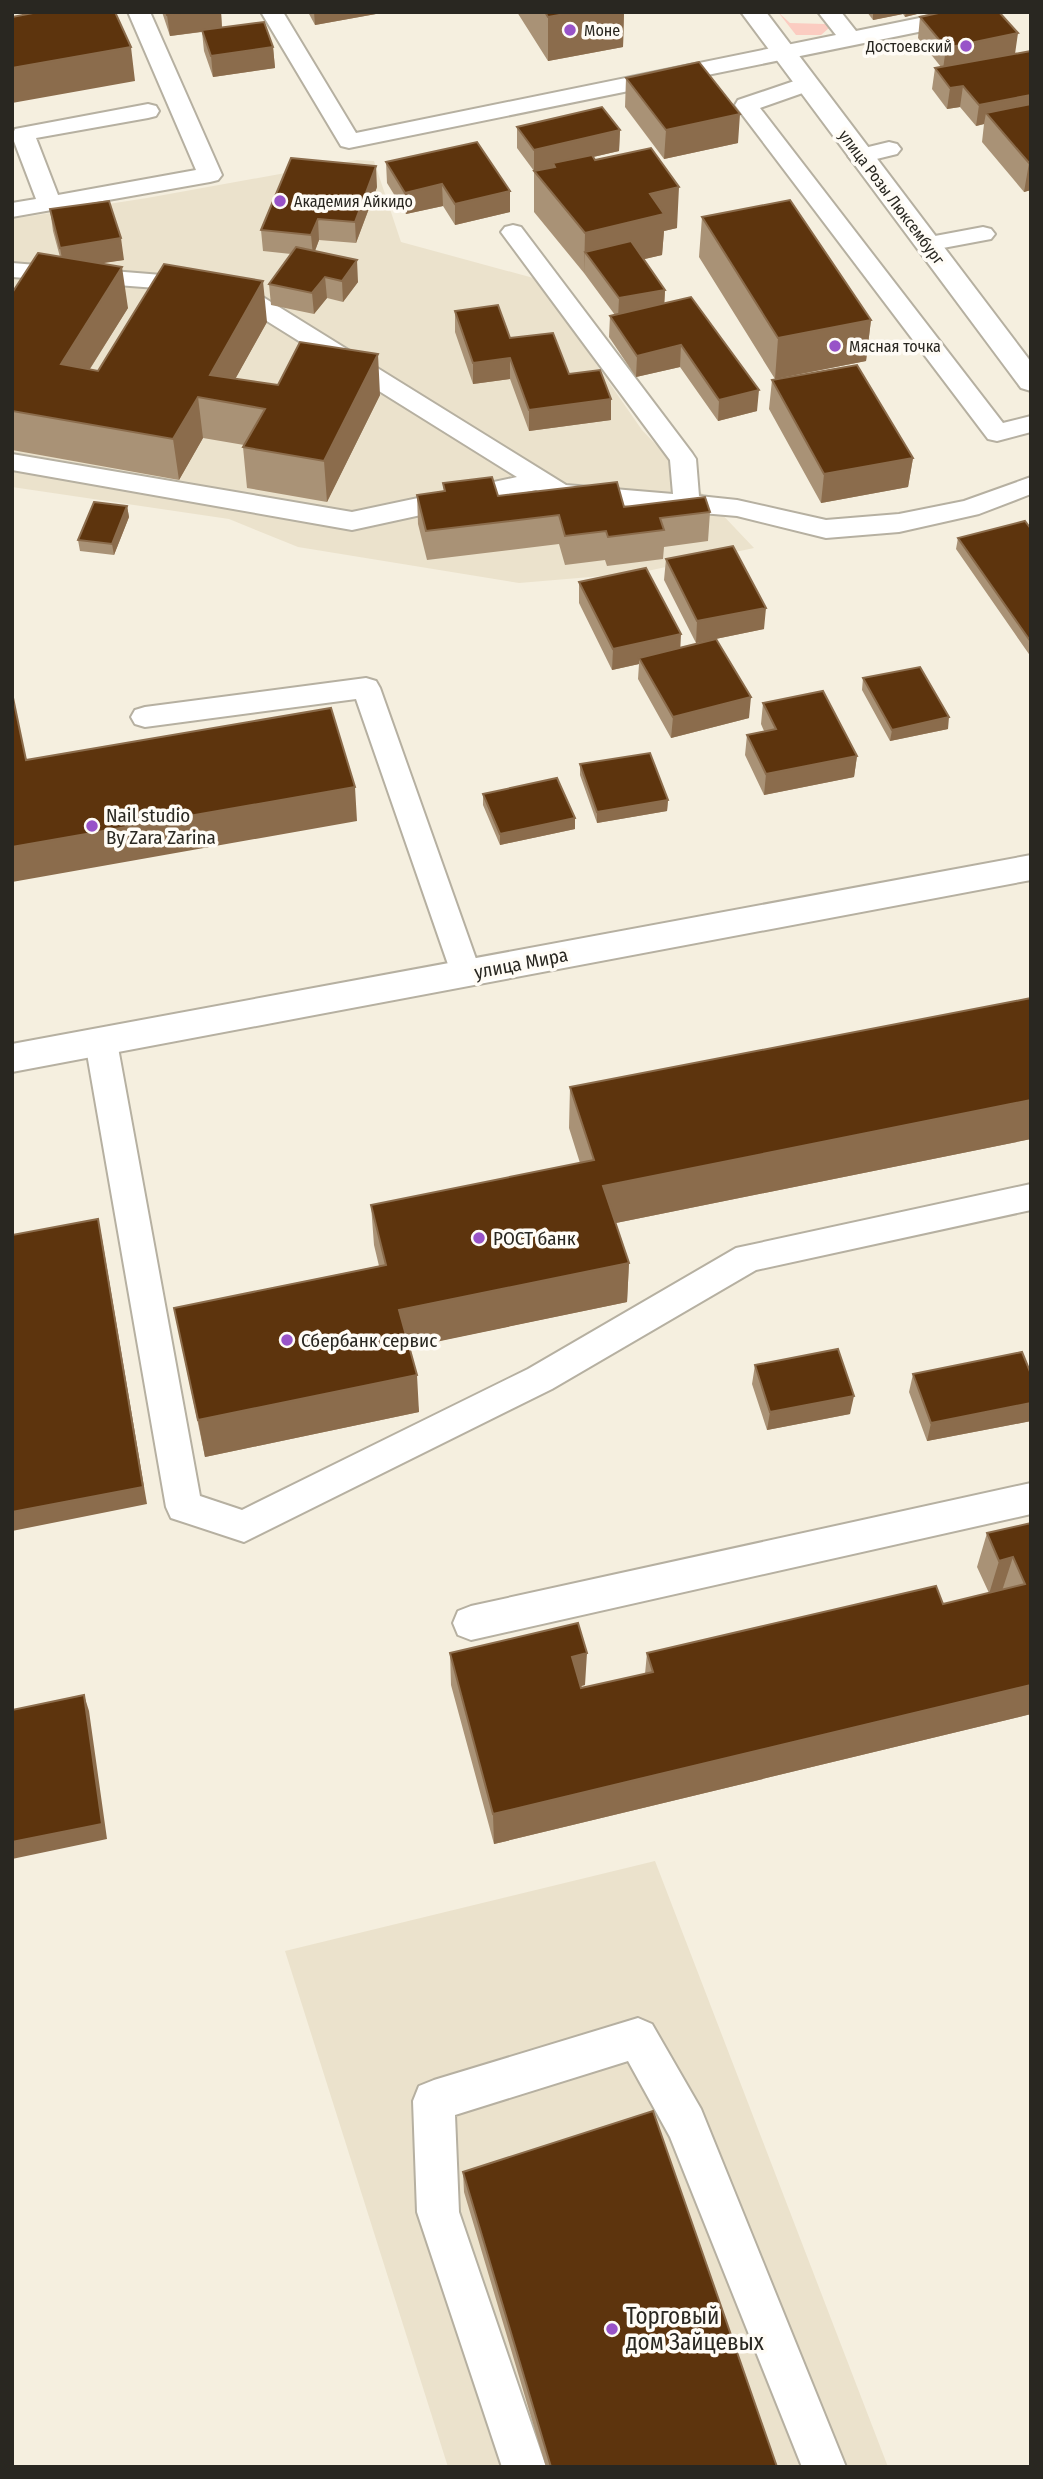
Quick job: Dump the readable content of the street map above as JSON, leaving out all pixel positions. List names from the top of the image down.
{
  "streets": {
    "main road": ["улица Розы Люксембург", "улица Мира"]
  },
  "places": [
    "Моне",
    "Достоевский",
    "Академия Айкидо",
    "Мясная точка",
    "Nail studio By Zara Zarina",
    "РОСТ банк",
    "Сбербанк сервис",
    "Торговый дом Зайцевых"
  ]
}
